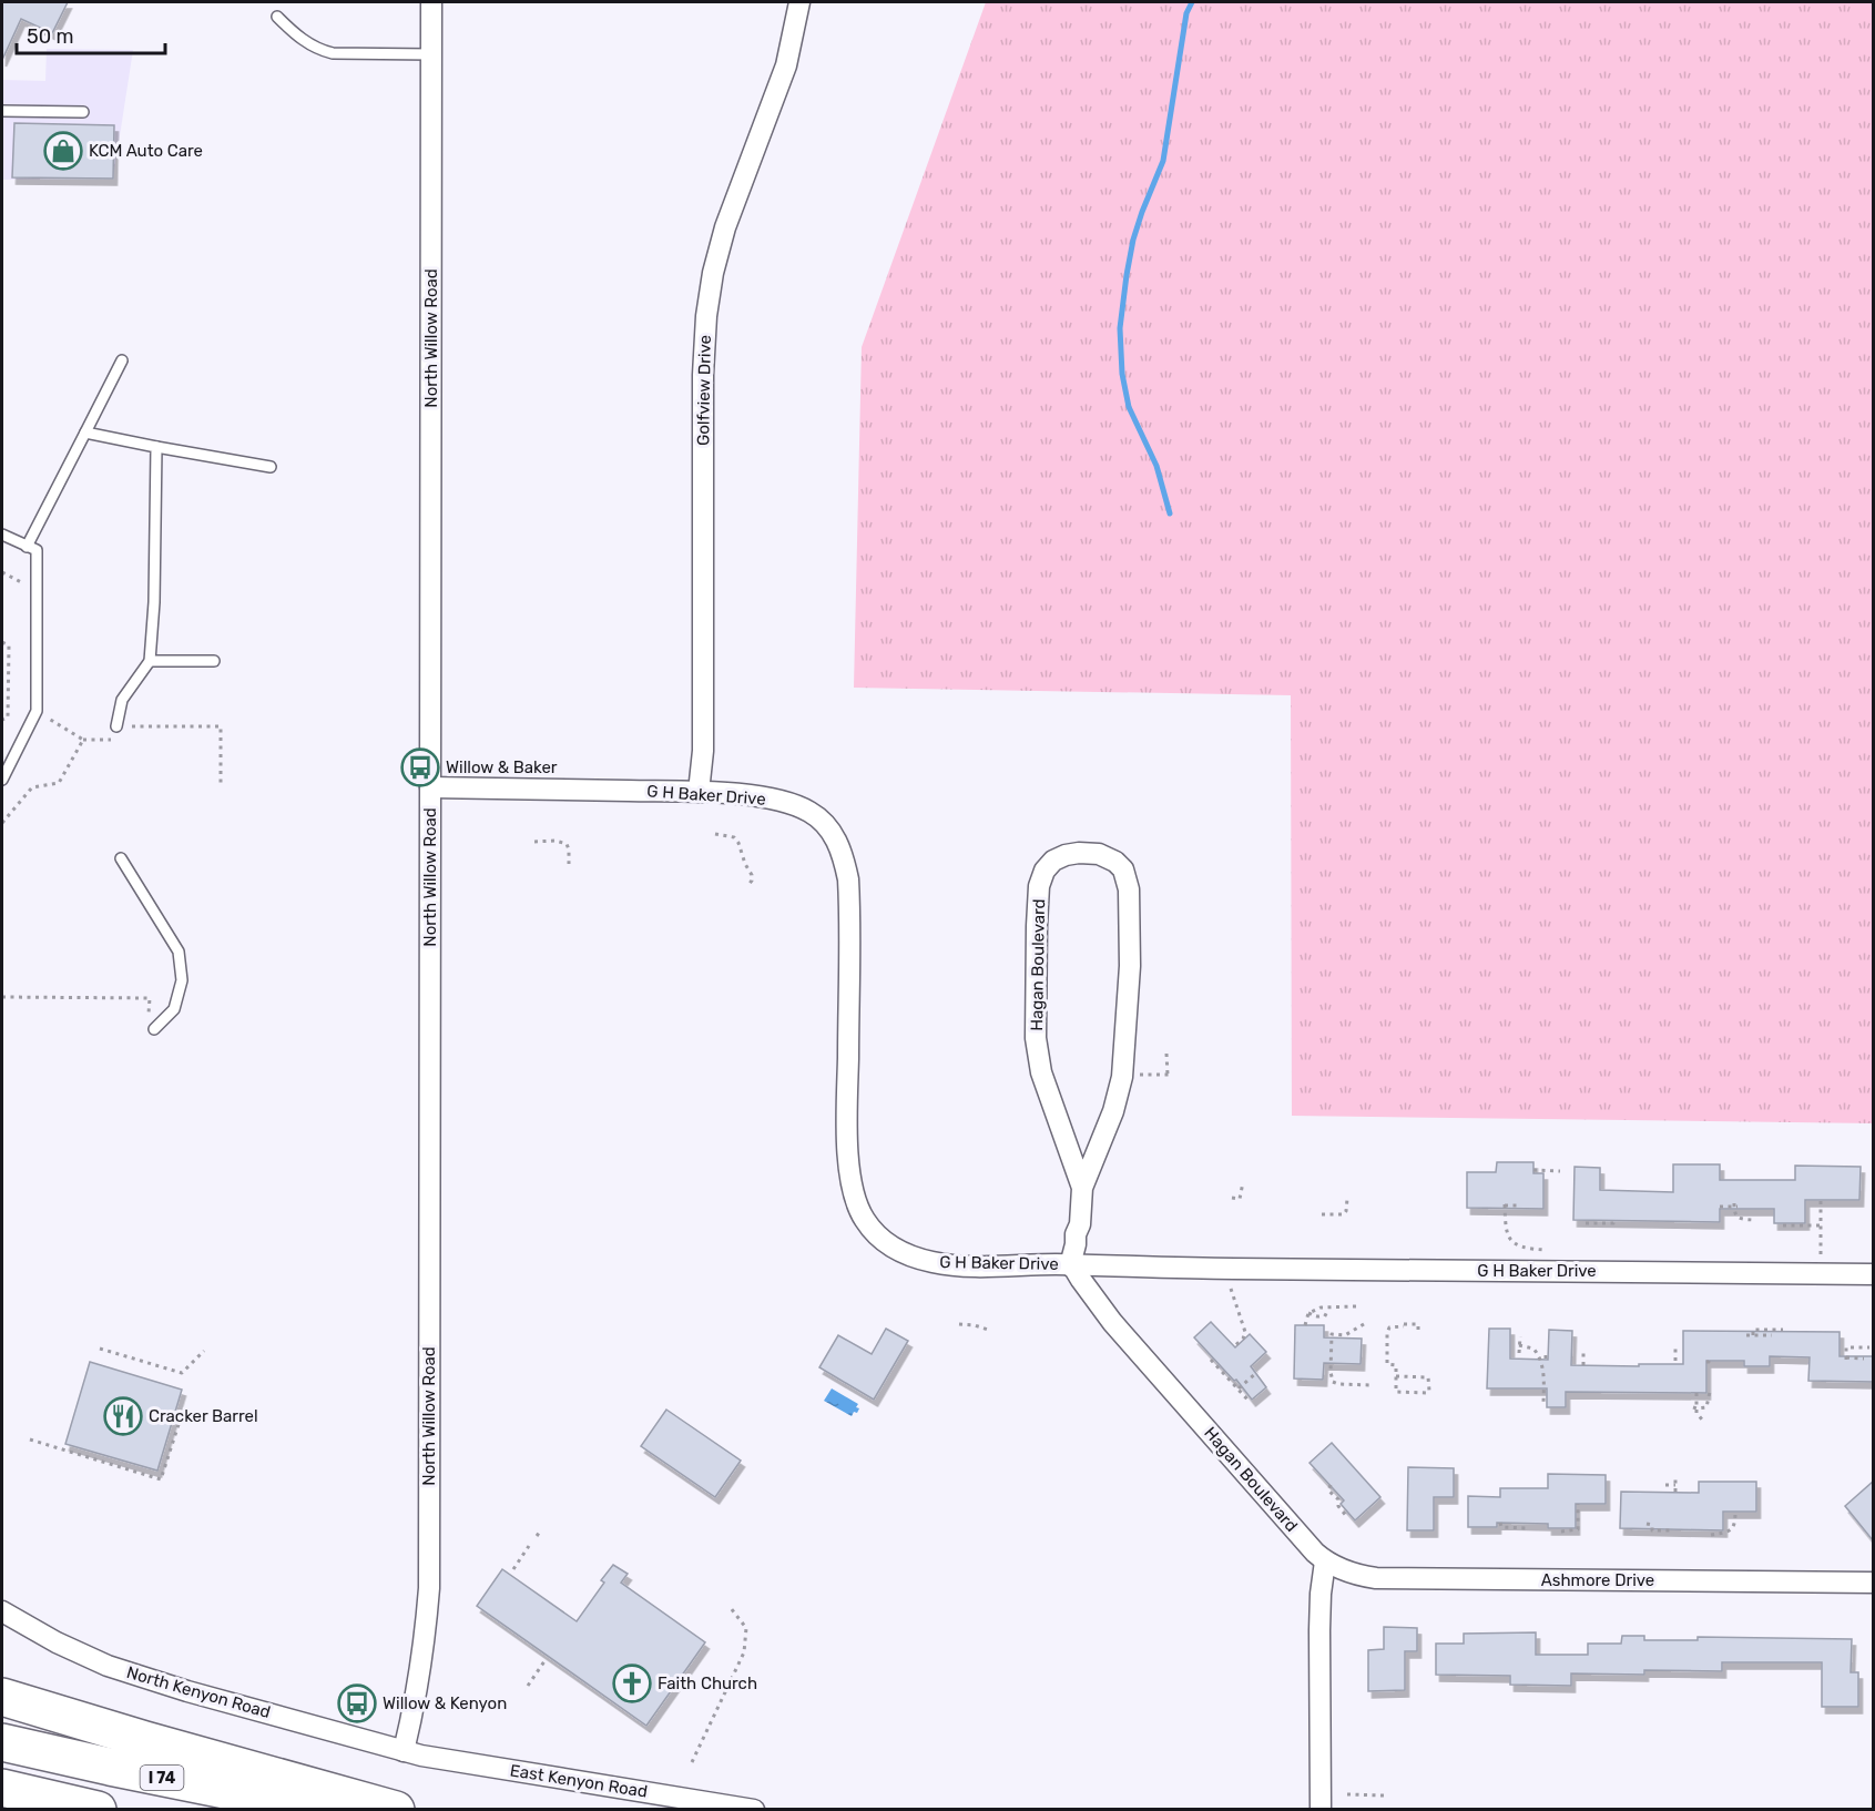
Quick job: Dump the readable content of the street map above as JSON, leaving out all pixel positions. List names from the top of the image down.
{
  "streets": {
    "highway": ["I 74"],
    "street": [
      "North Willow Road",
      "Golfview Drive",
      "G H Baker Drive",
      "Hagan Boulevard",
      "Ashmore Drive",
      "North Kenyon Road",
      "East Kenyon Road"
    ]
  },
  "crossings": [
    ["North Willow Road", "G H Baker Drive"],
    ["North Willow Road", "North Kenyon Road"],
    ["North Willow Road", "East Kenyon Road"],
    ["Golfview Drive", "G H Baker Drive"],
    ["G H Baker Drive", "Hagan Boulevard"],
    ["Hagan Boulevard", "Ashmore Drive"],
    ["North Kenyon Road", "East Kenyon Road"]
  ],
  "places": {
    "shop": ["KCM Auto Care"],
    "bus stop": ["Willow & Baker", "Willow & Kenyon"],
    "restaurant": ["Cracker Barrel"],
    "church": ["Faith Church"]
  },
  "scale_bar": "50 m"
}
